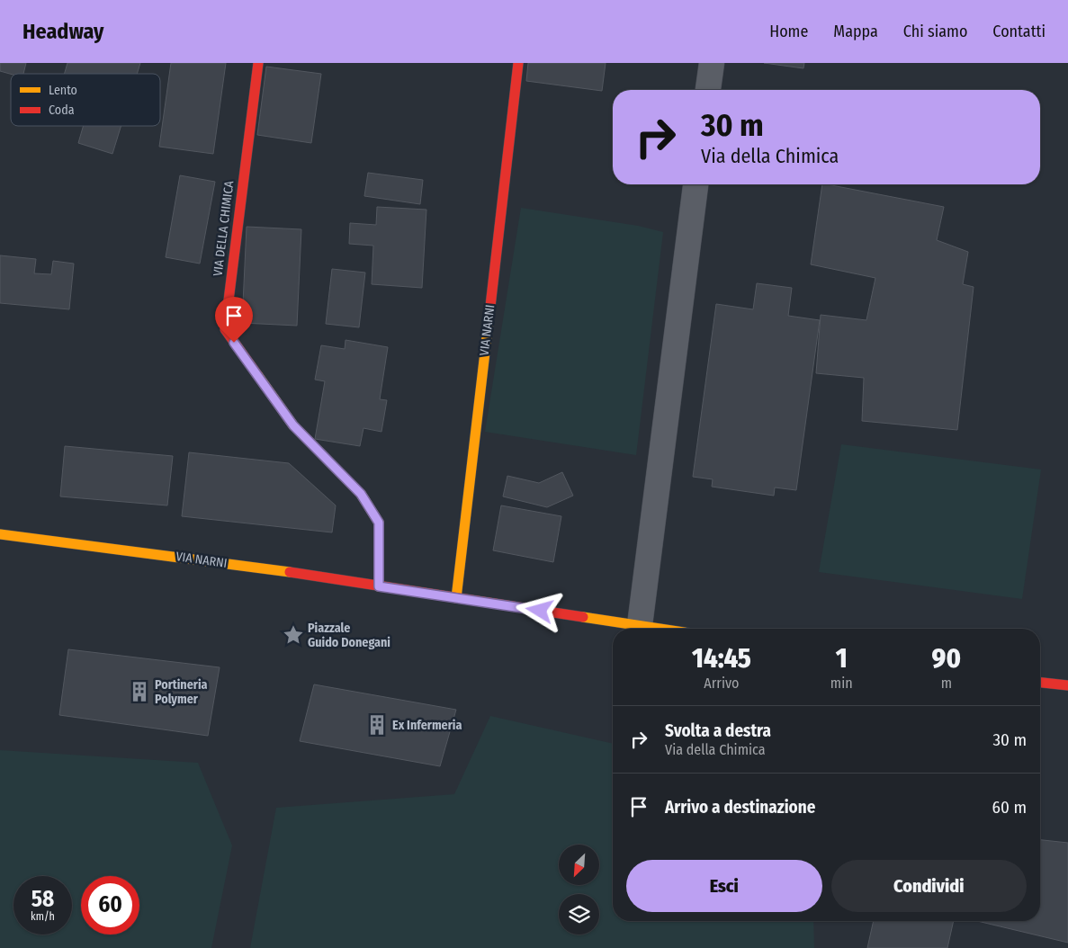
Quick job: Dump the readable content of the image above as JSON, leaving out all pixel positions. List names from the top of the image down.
{
  "streets": {
    "street": ["VIA DELLA CHIMICA", "VIA NARNI"]
  },
  "crossings": [
    ["VIA DELLA CHIMICA", "VIA NARNI"]
  ],
  "places": {
    "place": ["Piazzale Guido Donegani"],
    "building": ["Portineria Polymer", "Ex Infermeria"]
  },
  "legend": ["Lento", "Coda"],
  "north": "bottom left",
  "page": {
    "header": "Headway",
    "nav": [
      "Home",
      "Mappa",
      "Chi siamo",
      "Contatti"
    ],
    "turn": ["30 m", "Via della Chimica"],
    "eta": [
      "14:45",
      "Arrivo",
      "1",
      "min",
      "90",
      "m"
    ],
    "list": [
      {
        "name": "Svolta a destra",
        "note": "Via della Chimica",
        "value": "30 m"
      },
      {
        "name": "Arrivo a destinazione",
        "value": "60 m"
      }
    ],
    "buttons": ["Esci", "Condividi"],
    "speed": "58 km/h",
    "limit": "60"
  }
}
